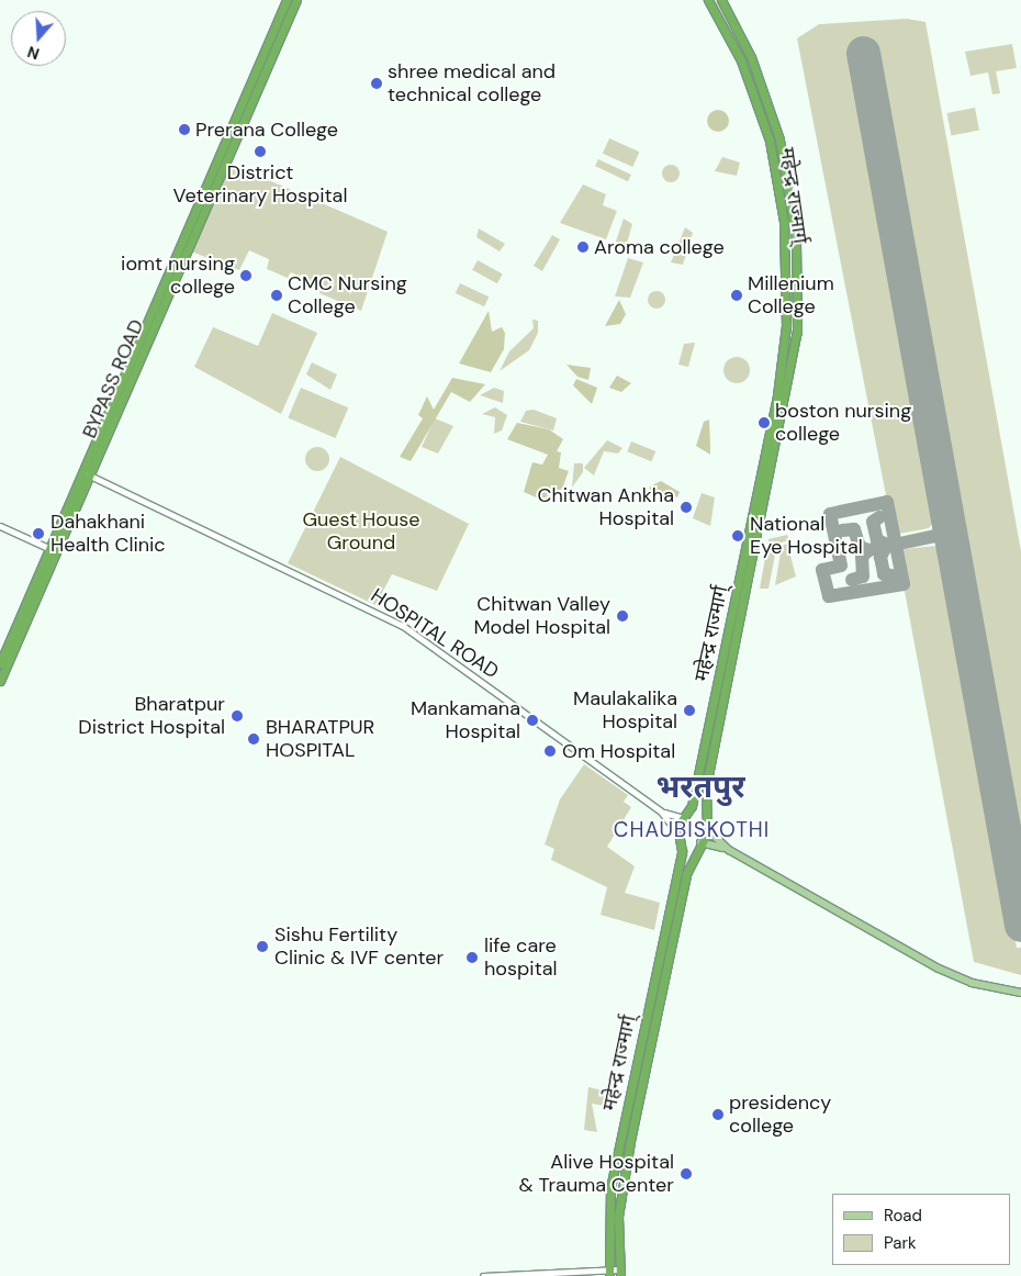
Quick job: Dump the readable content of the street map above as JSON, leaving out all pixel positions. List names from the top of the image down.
{
  "streets": {
    "highway": ["महेन्द्र राज्मार्ग्", "BYPASS ROAD"],
    "street": ["HOSPITAL ROAD"]
  },
  "crossings": [
    ["महेन्द्र राज्मार्ग्", "HOSPITAL ROAD"],
    ["BYPASS ROAD", "HOSPITAL ROAD"]
  ],
  "districts": ["भरतपुर", "CHAUBISKOTHI"],
  "parks": ["Guest House Ground"],
  "places": [
    "shree medical and technical college",
    "Prerana College",
    "District Veterinary Hospital",
    "Aroma college",
    "iomt nursing college",
    "CMC Nursing College",
    "Millenium College",
    "boston nursing college",
    "Chitwan Ankha Hospital",
    "Dahakhani Health Clinic",
    "National Eye Hospital",
    "Chitwan Valley Model Hospital",
    "Maulakalika Hospital",
    "Bharatpur District Hospital",
    "Mankamana Hospital",
    "BHARATPUR HOSPITAL",
    "Om Hospital",
    "Sishu Fertility Clinic & IVF center",
    "life care hospital",
    "presidency college",
    "Alive Hospital & Trauma Center"
  ],
  "legend": ["Road", "Park"],
  "north": "bottom"
}
